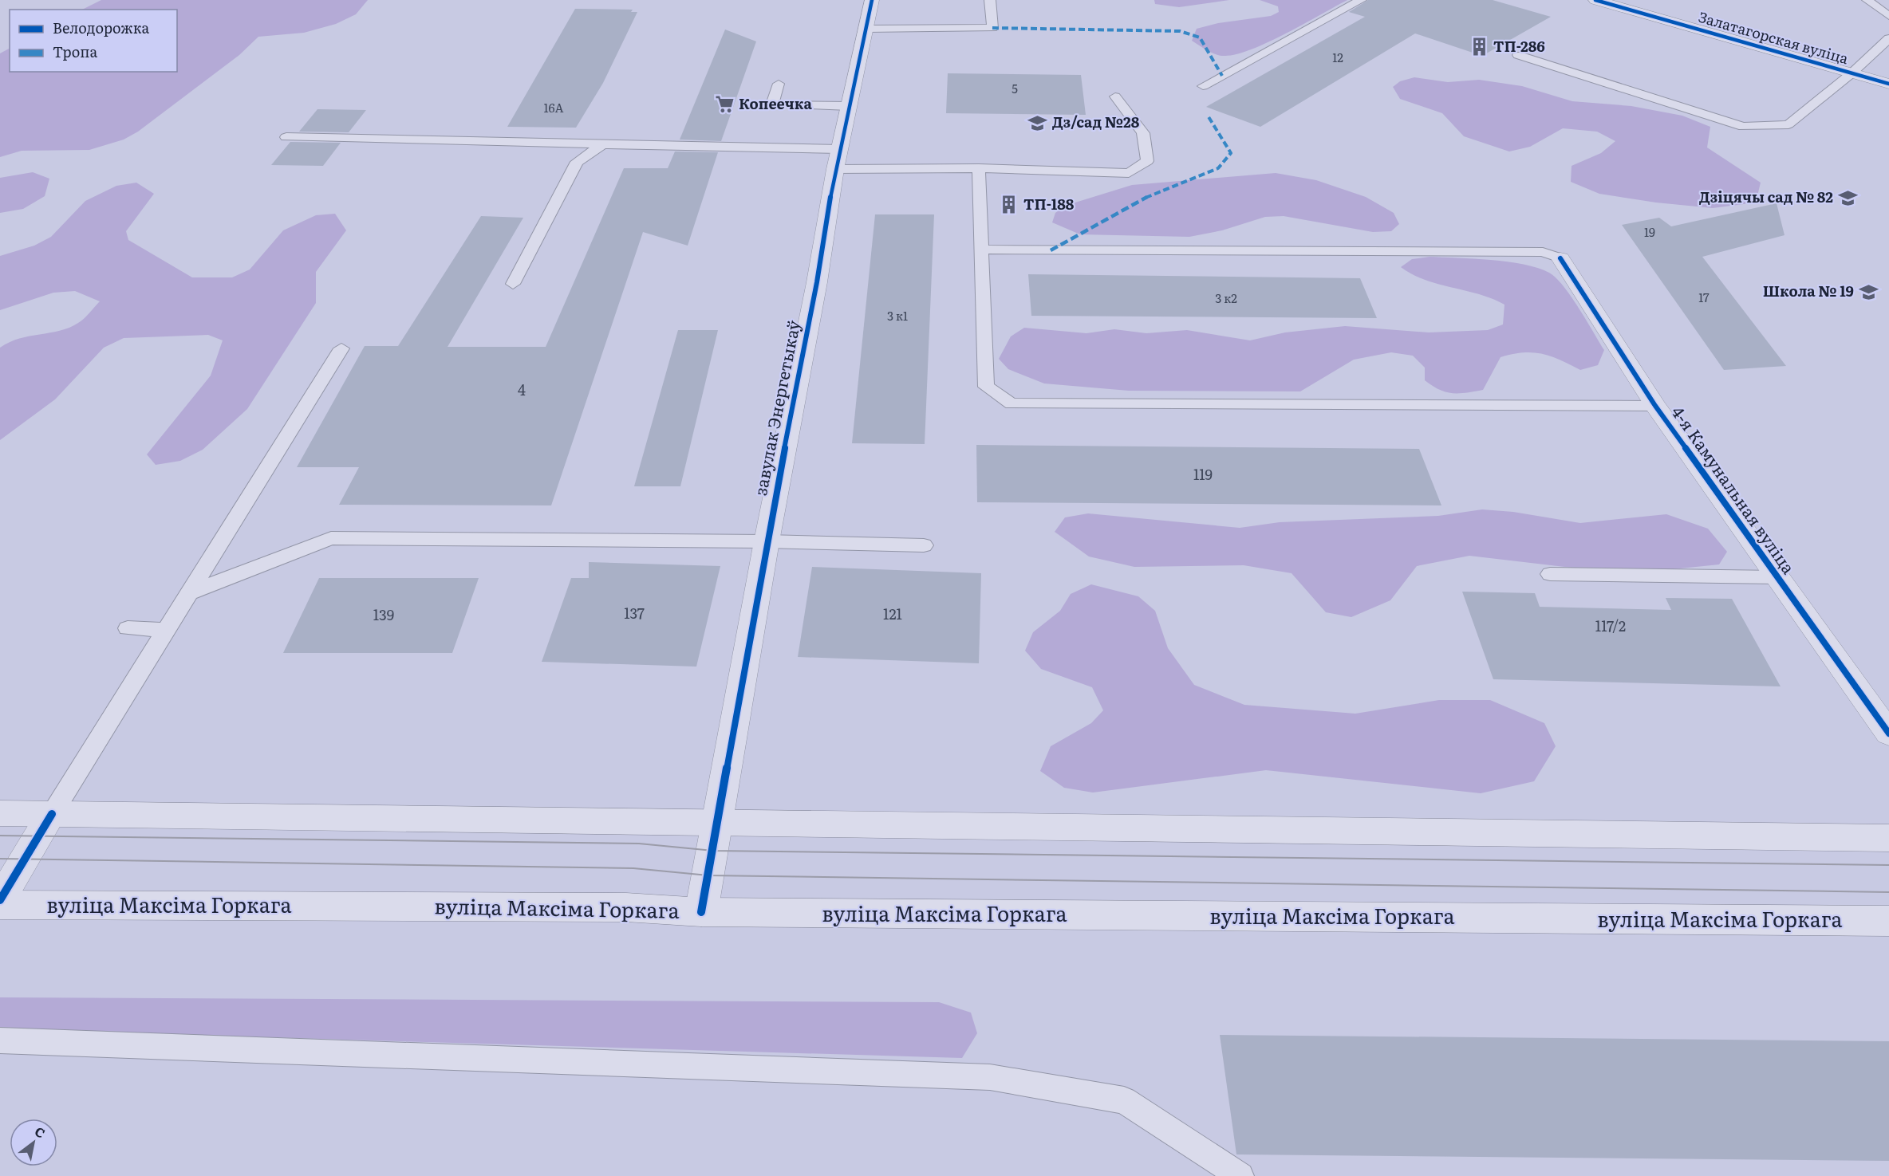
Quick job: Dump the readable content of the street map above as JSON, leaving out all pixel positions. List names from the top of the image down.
{
  "streets": {
    "street": [
      "Залатагорская вуліца",
      "завулак Энергетыкаў",
      "4-я Камунальная вуліца",
      "вуліца Максіма Горкага"
    ]
  },
  "crossings": [
    ["завулак Энергетыкаў", "вуліца Максіма Горкага"]
  ],
  "places": {
    "building": ["ТП-286", "ТП-188"],
    "supermarket": ["Копеечка"],
    "school or university": ["Дз/сад №28", "Дзіцячы сад № 82", "Школа № 19"]
  },
  "house_numbers": [
    "12",
    "5",
    "16А",
    "19",
    "17",
    "3 к2",
    "3 к1",
    "4",
    "119",
    "137",
    "121",
    "139",
    "117/2"
  ],
  "legend": ["Велодорожка", "Тропа"],
  "north": "top right"
}
